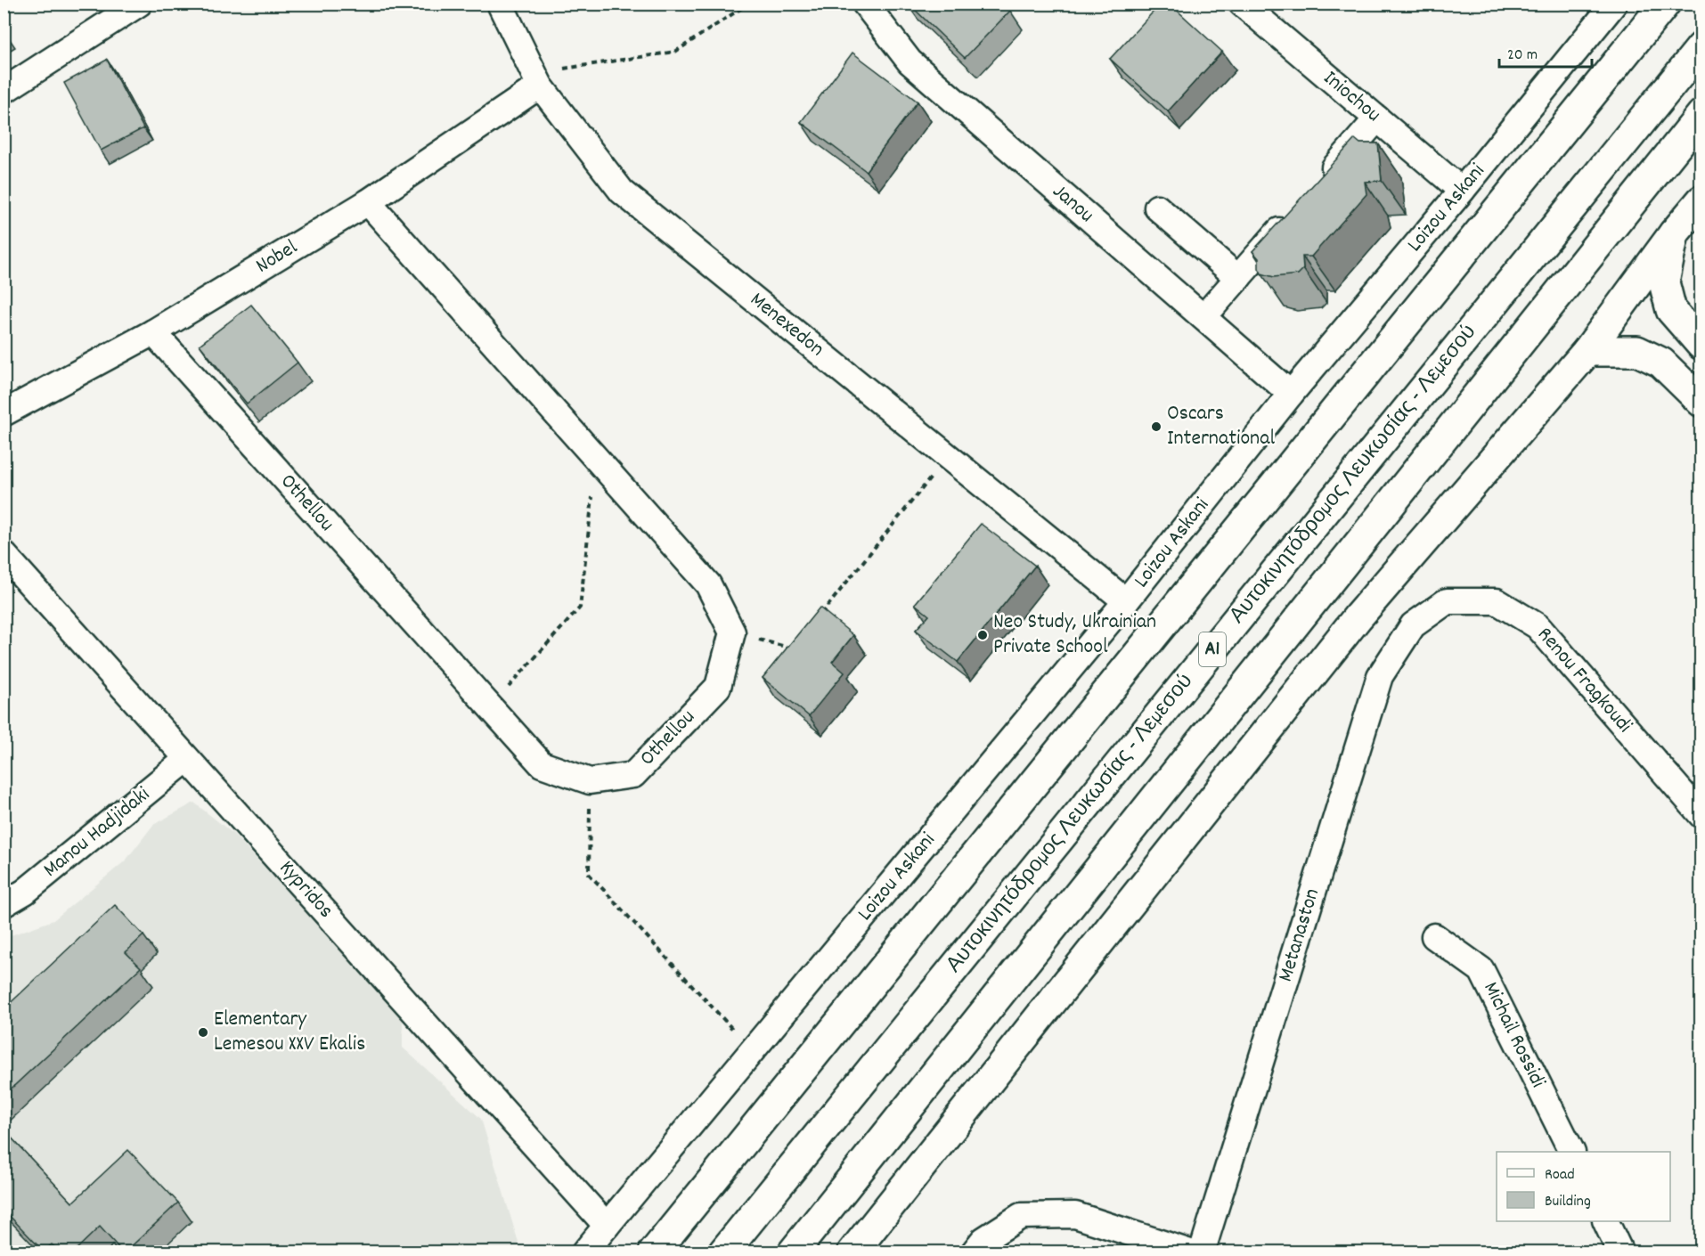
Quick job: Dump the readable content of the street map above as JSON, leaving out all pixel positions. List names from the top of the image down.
{
  "streets": {
    "main road": ["Αυτοκινητόδρομος Λευκωσίας - Λεμεσού", "A1"],
    "street": [
      "Iniochou",
      "Janou",
      "Loizou Askani",
      "Nobel",
      "Menexedon",
      "Othellou",
      "Renou Fragkoudi",
      "Manou Hadjidaki",
      "Kypridos",
      "Metanaston",
      "Michail Rossidi"
    ]
  },
  "crossings": [
    ["Iniochou", "Loizou Askani"],
    ["Janou", "Loizou Askani"],
    ["Loizou Askani", "Menexedon"],
    ["Loizou Askani", "Kypridos"],
    ["Nobel", "Menexedon"],
    ["Nobel", "Othellou"],
    ["Renou Fragkoudi", "Metanaston"],
    ["Manou Hadjidaki", "Kypridos"]
  ],
  "places": ["Oscars International", "Neo Study, Ukrainian Private School", "Elementary Lemesou XXV Ekalis"],
  "legend": ["Road", "Building"],
  "scale_bar": "20 m"
}
